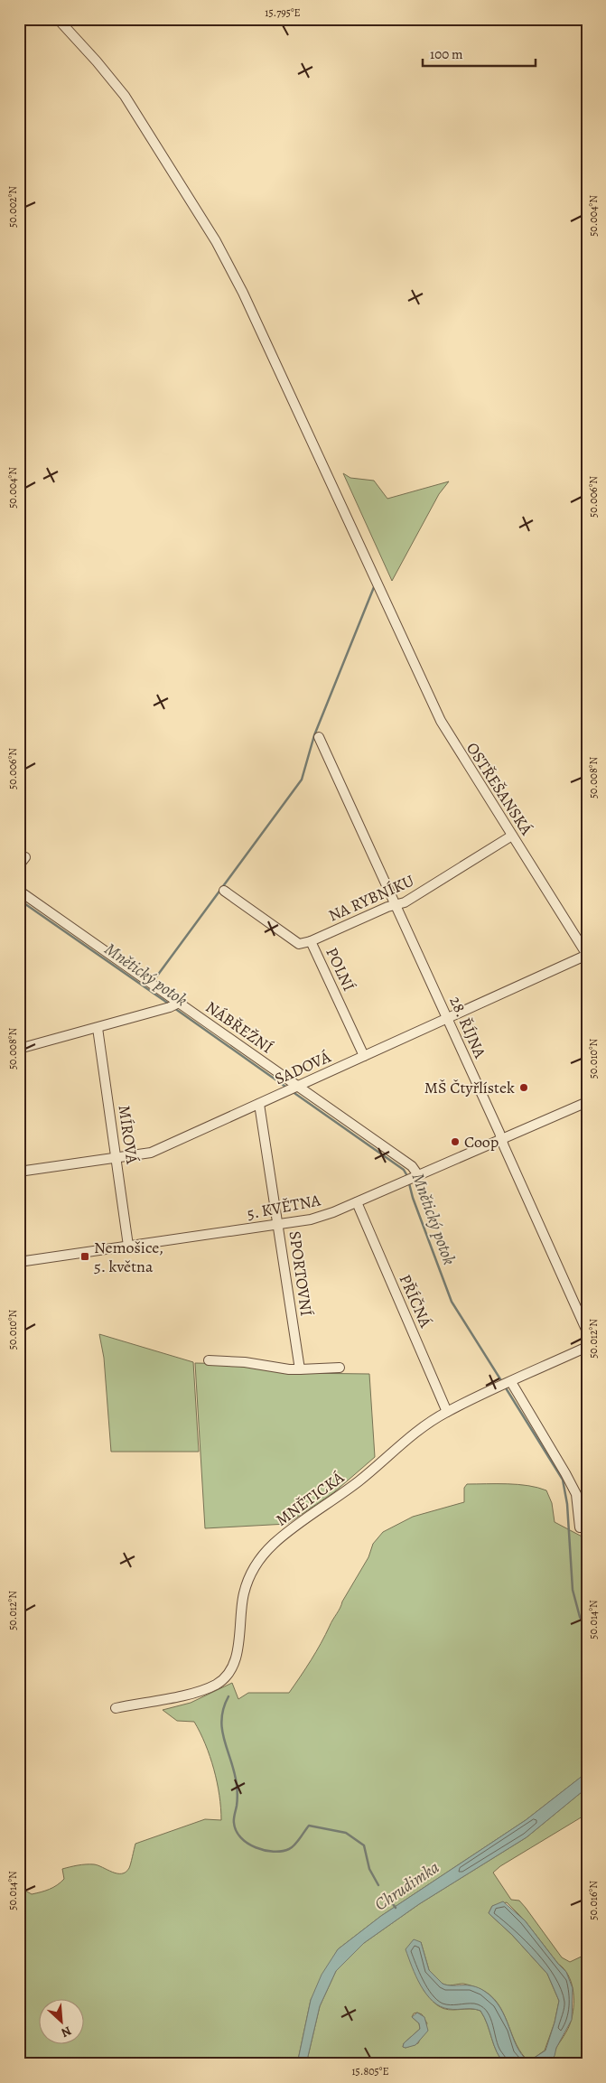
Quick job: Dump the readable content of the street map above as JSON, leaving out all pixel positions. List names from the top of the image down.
{
  "streets": {
    "street": [
      "OSTŘEŠANSKÁ",
      "NA RYBNÍKU",
      "POLNÍ",
      "NÁBŘEŽNÍ",
      "28. ŘÍJNA",
      "SADOVÁ",
      "MÍROVÁ",
      "5. KVĚTNA",
      "SPORTOVNÍ",
      "PŘÍČNÁ",
      "MNĚTICKÁ"
    ]
  },
  "crossings": [
    ["OSTŘEŠANSKÁ", "NA RYBNÍKU"],
    ["OSTŘEŠANSKÁ", "SADOVÁ"],
    ["NA RYBNÍKU", "POLNÍ"],
    ["NA RYBNÍKU", "28. ŘÍJNA"],
    ["POLNÍ", "SADOVÁ"],
    ["NÁBŘEŽNÍ", "SADOVÁ"],
    ["NÁBŘEŽNÍ", "5. KVĚTNA"],
    ["28. ŘÍJNA", "SADOVÁ"],
    ["28. ŘÍJNA", "5. KVĚTNA"],
    ["SADOVÁ", "MÍROVÁ"],
    ["SADOVÁ", "SPORTOVNÍ"],
    ["MÍROVÁ", "5. KVĚTNA"],
    ["5. KVĚTNA", "SPORTOVNÍ"],
    ["5. KVĚTNA", "PŘÍČNÁ"],
    ["PŘÍČNÁ", "MNĚTICKÁ"]
  ],
  "water": ["Mnětický potok", "Chrudimka"],
  "places": {
    "other": ["MŠ Čtyřlístek", "Coop"],
    "transit": ["Nemošice, 5. května"]
  },
  "scale_bar": "100 m",
  "north": "bottom right",
  "coordinates": [
    "15.795°E",
    "50.002°N",
    "50.004°N",
    "50.006°N",
    "50.008°N",
    "50.010°N",
    "50.012°N",
    "50.014°N",
    "50.016°N",
    "15.805°E"
  ]
}
